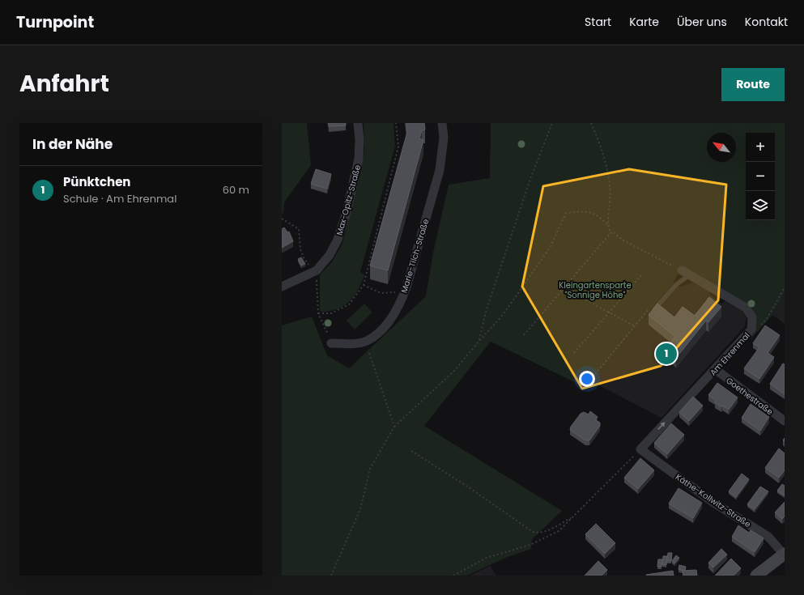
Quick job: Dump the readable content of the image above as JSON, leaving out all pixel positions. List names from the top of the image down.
{
  "streets": {
    "street": [
      "Max-Opitz-Straße",
      "Marie-Tilch-Straße",
      "Am Ehrenmal",
      "Goethestraße",
      "Käthe-Kollwitz-Straße"
    ]
  },
  "crossings": [
    ["Am Ehrenmal", "Goethestraße"],
    ["Am Ehrenmal", "Käthe-Kollwitz-Straße"]
  ],
  "one_way": ["Am Ehrenmal"],
  "parks": ["Kleingartensparte \"Sonnige Höhe\""],
  "north": "top left",
  "page": {
    "header": "Turnpoint",
    "nav": [
      "Start",
      "Karte",
      "Über uns",
      "Kontakt"
    ],
    "title": "Anfahrt",
    "buttons": "Route",
    "heading": "In der Nähe",
    "map_buttons": ["+", "−"],
    "list": [
      {
        "mark": "1",
        "name": "Pünktchen",
        "note": "Schule · Am Ehrenmal",
        "value": "60 m"
      }
    ],
    "pins": "1"
  }
}
